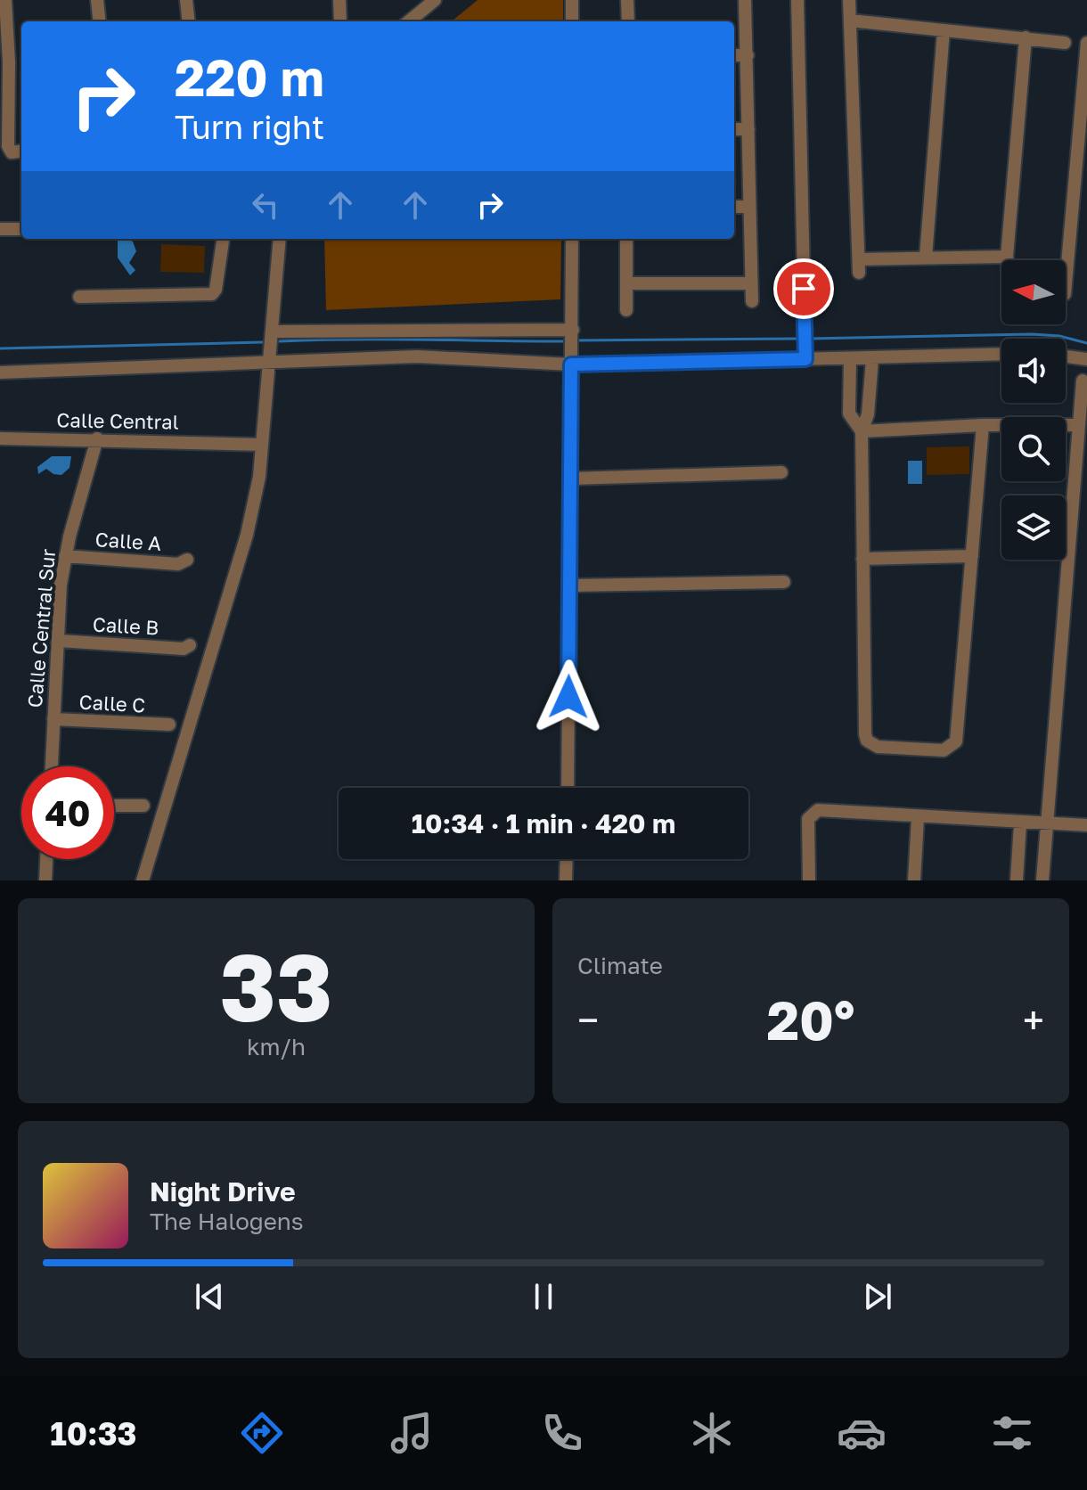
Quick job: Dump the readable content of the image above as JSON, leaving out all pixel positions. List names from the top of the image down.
{
  "streets": {
    "street": [
      "Calle Central",
      "Calle A",
      "Calle B",
      "Calle Central Sur",
      "Calle C"
    ]
  },
  "crossings": [
    ["Calle Central", "Calle Central Sur"],
    ["Calle A", "Calle Central Sur"],
    ["Calle B", "Calle Central Sur"],
    ["Calle Central Sur", "Calle C"]
  ],
  "north": "left",
  "page": {
    "turn": ["220 m", "Turn right"],
    "limit": "40",
    "trip": "10:34 · 1 min · 420 m",
    "tile": [
      ["33", "km/h"],
      "Climate"
    ],
    "heat": ["−", "20°", "+"],
    "song": ["Night Drive", "The Halogens"],
    "tabs": "10:33"
  }
}
